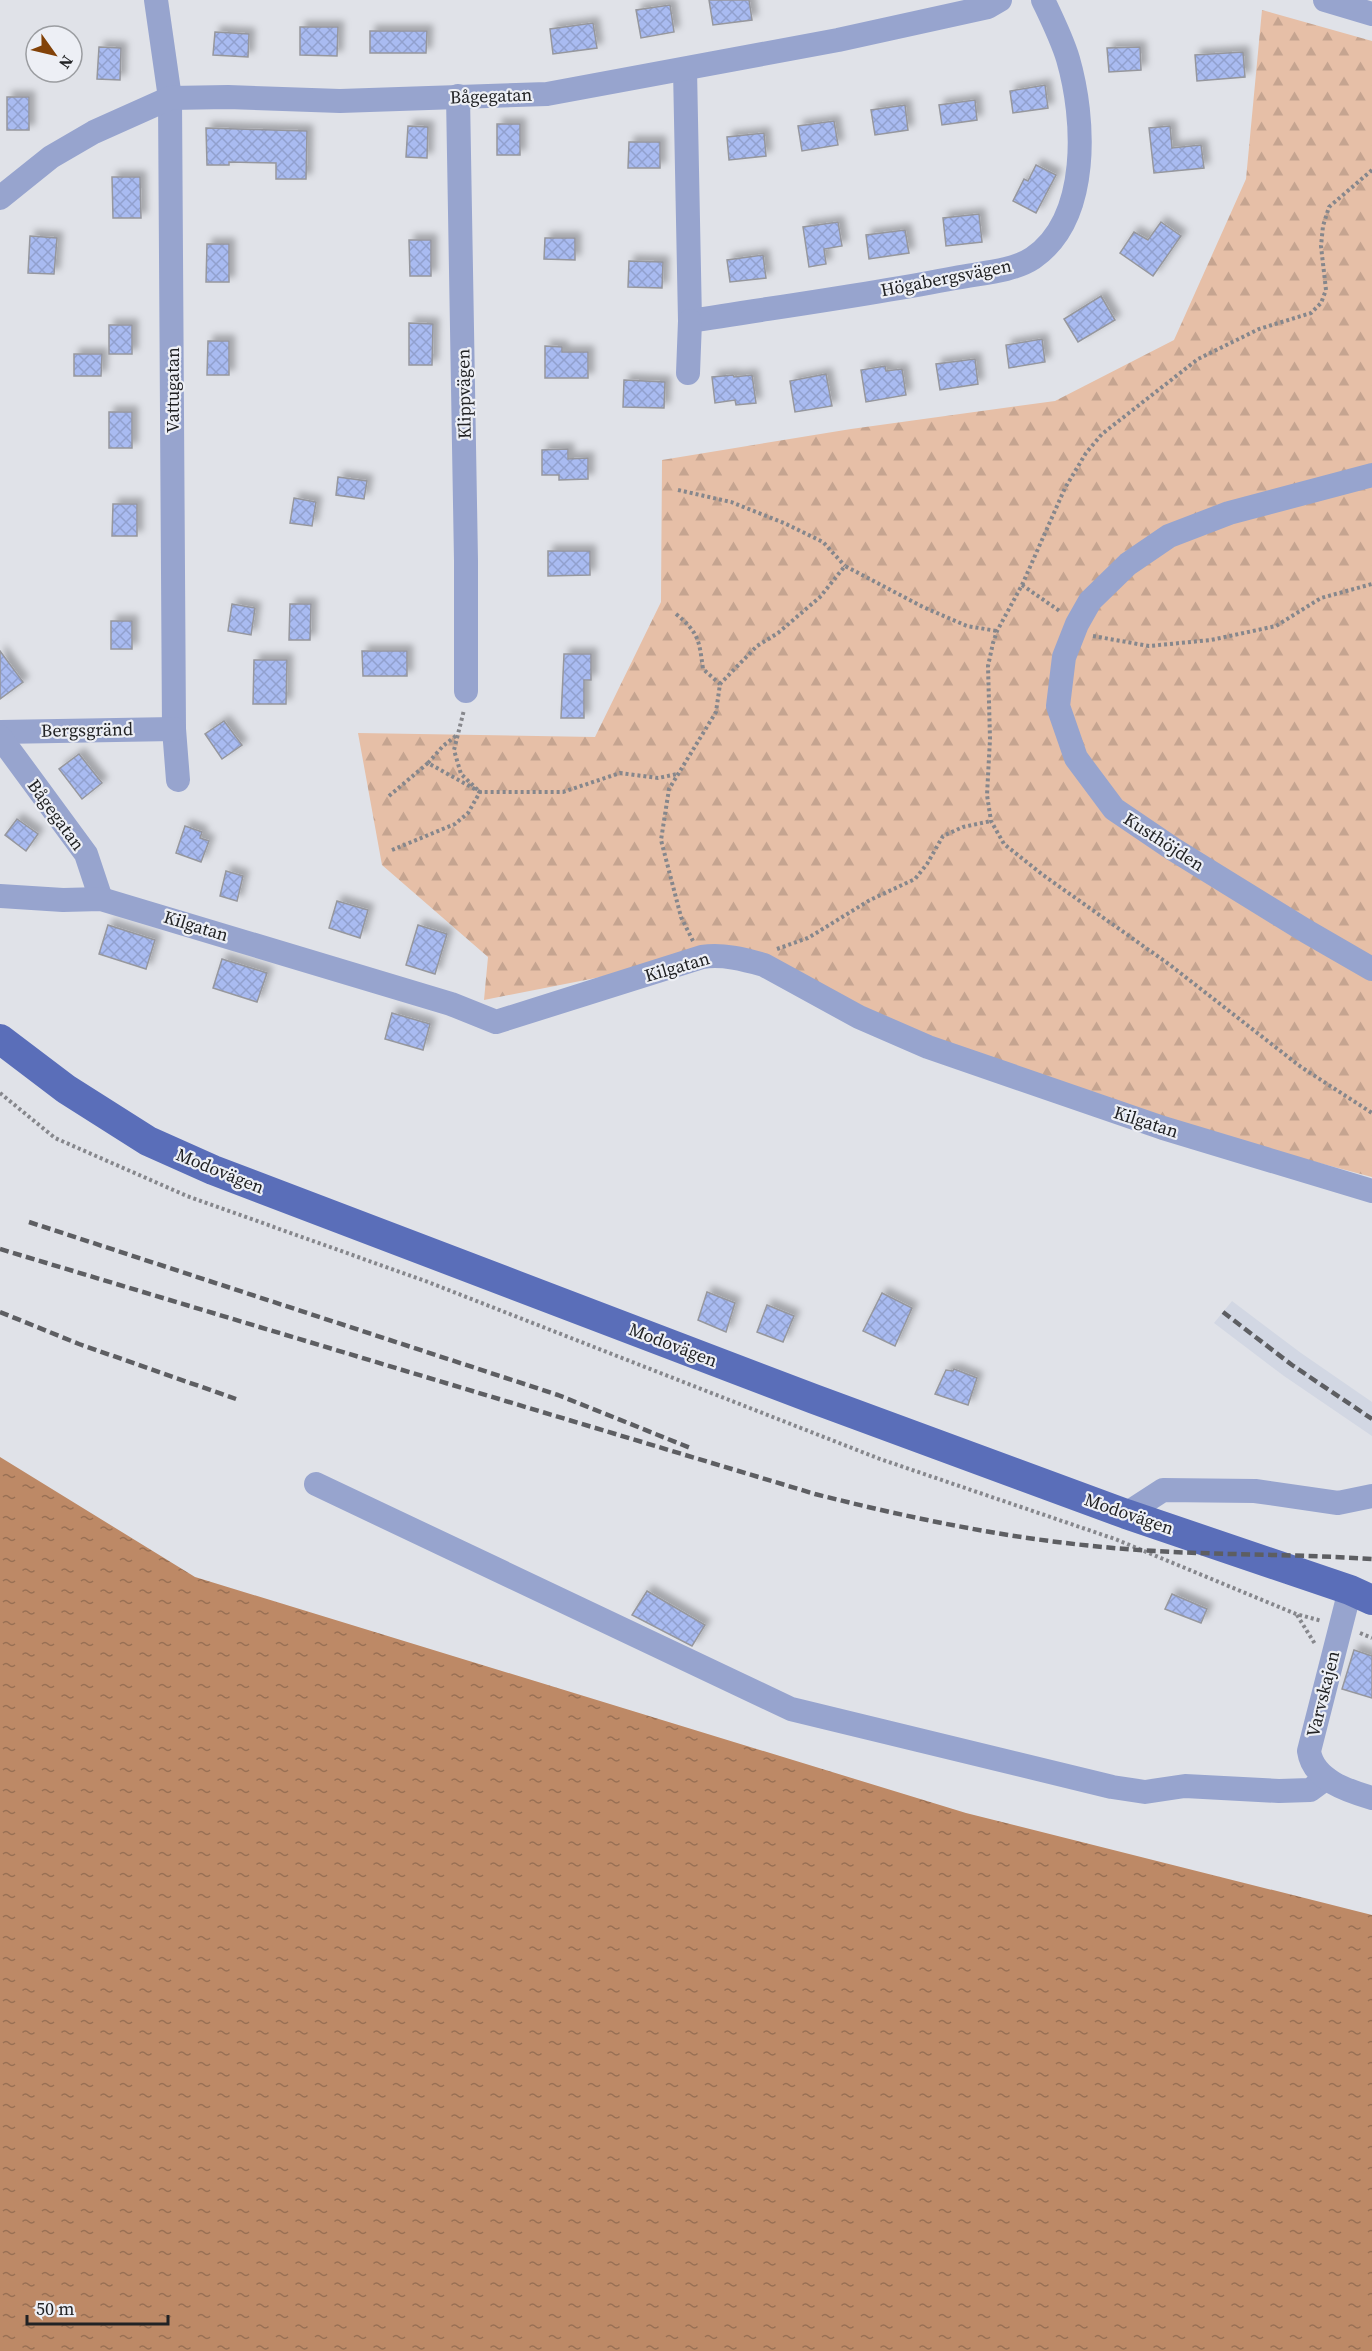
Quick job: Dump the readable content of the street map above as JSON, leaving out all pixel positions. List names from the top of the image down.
{
  "streets": {
    "main road": ["Modovägen"],
    "street": [
      "Bågegatan",
      "Högabergsvägen",
      "Vattugatan",
      "Klippvägen",
      "Bergsgränd",
      "Kusthöjden",
      "Kilgatan",
      "Varvskajen"
    ]
  },
  "crossings": [
    ["Bågegatan", "Vattugatan"],
    ["Bågegatan", "Klippvägen"],
    ["Bågegatan", "Kilgatan"],
    ["Vattugatan", "Bergsgränd"],
    ["Modovägen", "Varvskajen"]
  ],
  "scale_bar": "50 m",
  "north": "bottom right"
}
